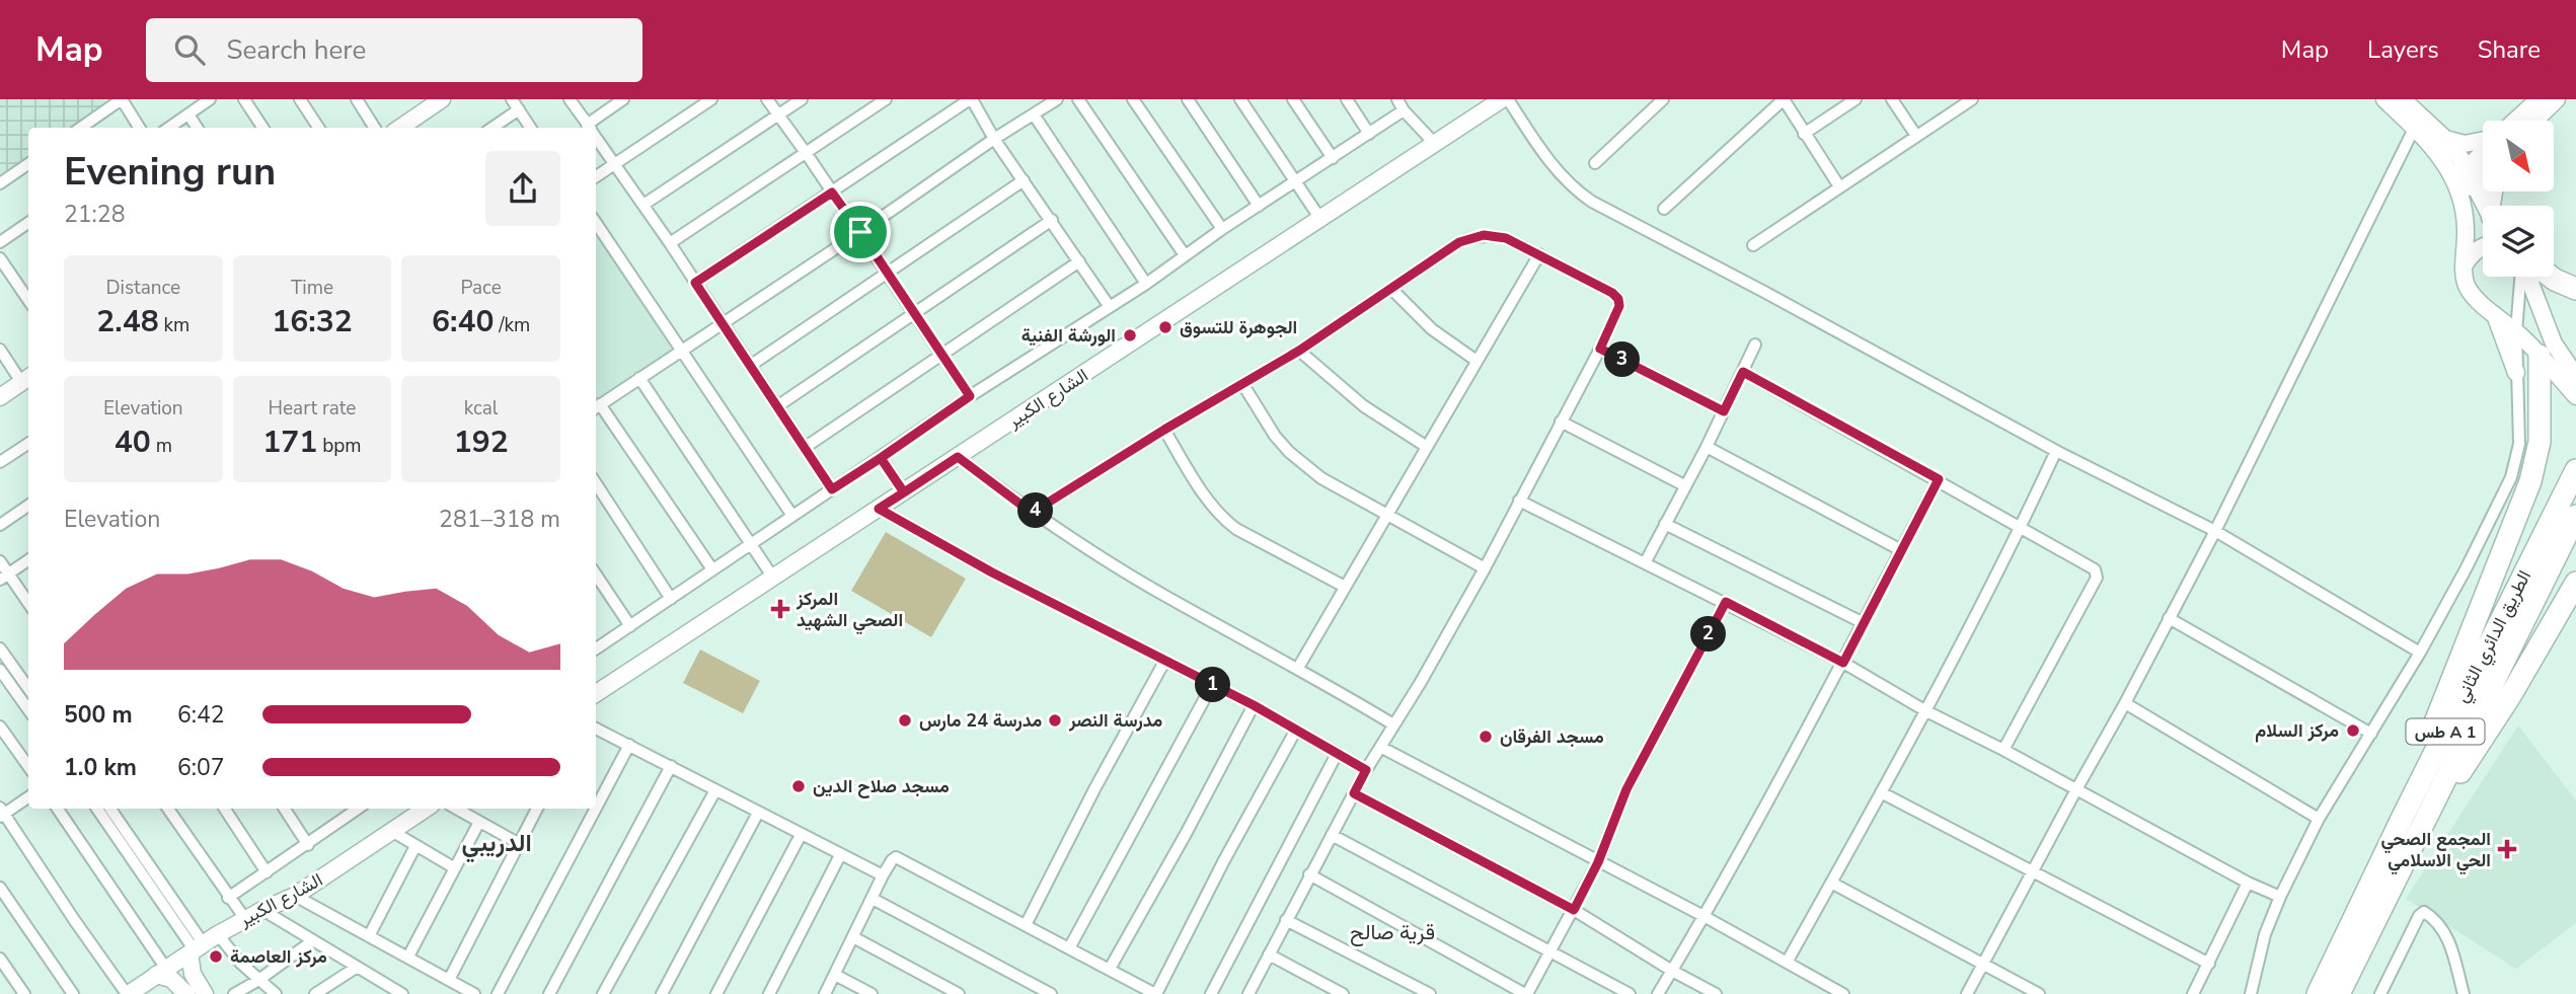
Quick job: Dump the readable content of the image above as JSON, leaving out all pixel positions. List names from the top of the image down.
{
  "streets": {
    "highway": ["الطريق الدائري الثاني", "طس A 1"],
    "street": ["الشارع الكبير"]
  },
  "districts": ["الدريبي", "قرية صالح"],
  "places": {
    "other": [
      "الجوهرة للتسوق",
      "الورشة الفنية",
      "مدرسة 24 مارس",
      "مدرسة النصر",
      "مركز السلام",
      "مسجد الفرقان",
      "مسجد صلاح الدين",
      "مركز العاصمة"
    ],
    "health": ["المركز الصحي الشهيد", "المجمع الصحي الحي الاسلامي"]
  },
  "north": "bottom right",
  "page": {
    "header": "Map",
    "search": "Search here",
    "nav": ["Map", "Layers", "Share"],
    "heading": ["Evening run", "21:28"],
    "stats": [
      ["Distance", "2.48 km"],
      ["Time", "16:32"],
      ["Pace", "6:40 /km"],
      ["Elevation", "40 m"],
      ["Heart rate", "171 bpm"],
      ["kcal", "192"]
    ],
    "pins": [
      "3",
      "4",
      "2",
      "1"
    ],
    "chart": ["Elevation", "281–318 m"],
    "list": [
      {
        "name": "500 m",
        "note": "6:42"
      },
      {
        "name": "1.0 km",
        "note": "6:07"
      }
    ]
  }
}
